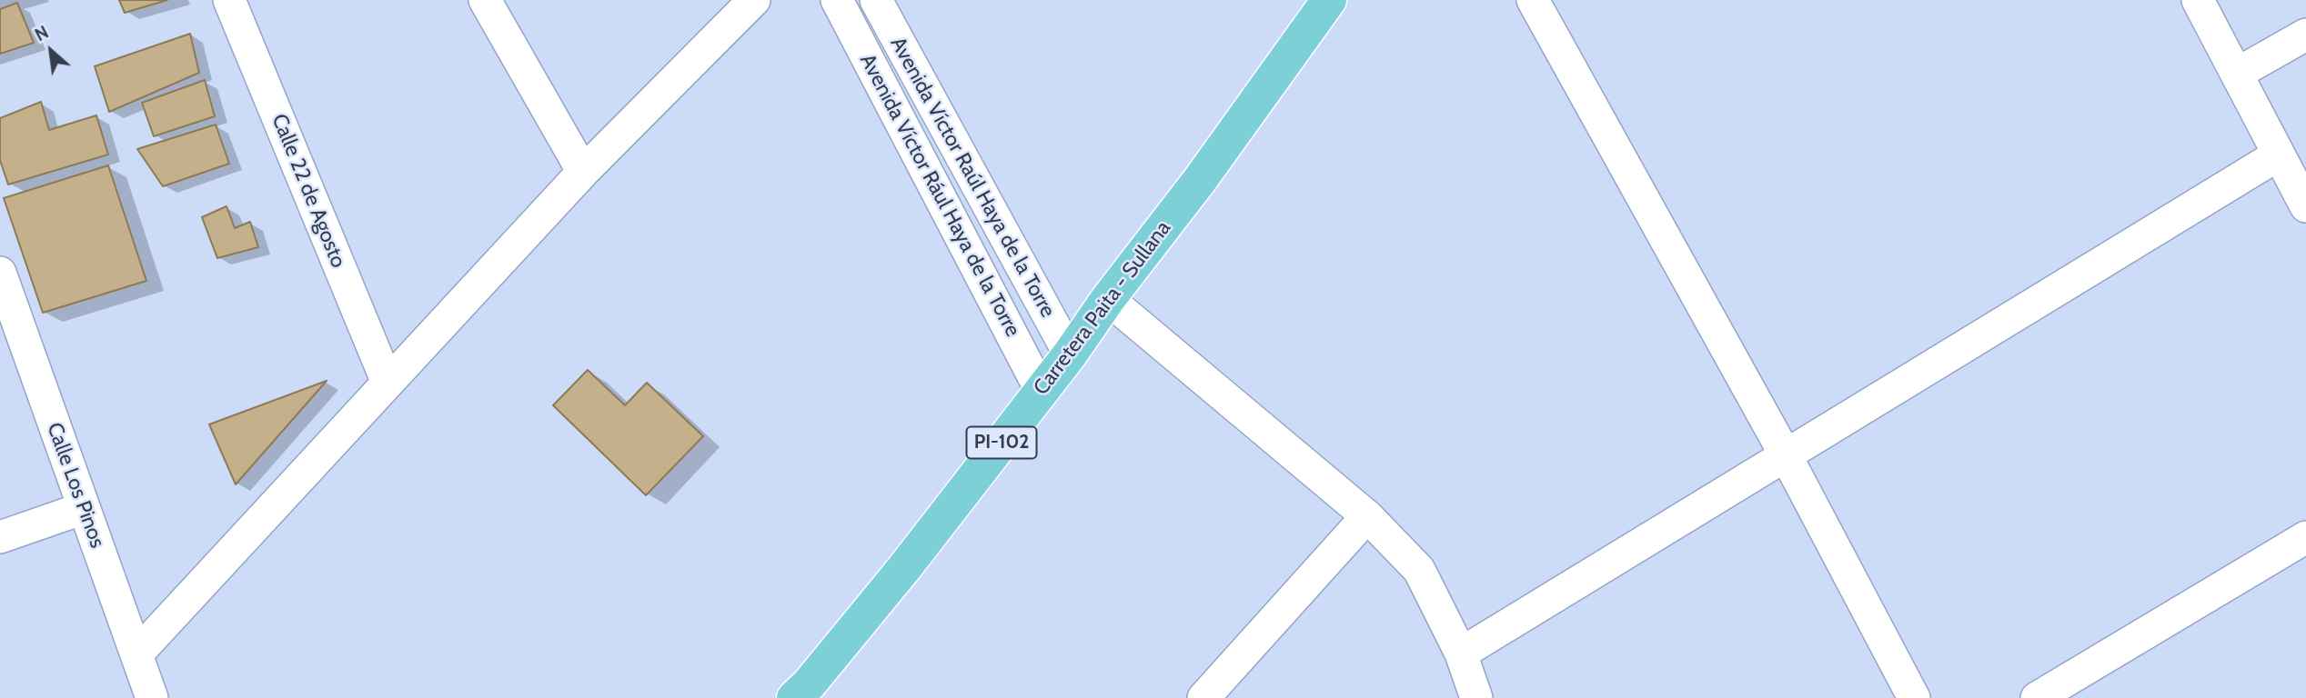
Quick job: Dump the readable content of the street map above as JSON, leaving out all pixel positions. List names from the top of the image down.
{
  "streets": {
    "main road": ["Carretera Paita - Sullana", "PI-102"],
    "street": [
      "Avenida Víctor Raúl Haya de la Torre",
      "Calle 22 de Agosto",
      "Avenida Víctor Rául Haya de la Torre",
      "Calle Los Pinos"
    ]
  },
  "crossings": [
    ["Avenida Víctor Raúl Haya de la Torre", "Carretera Paita - Sullana"],
    ["Avenida Víctor Rául Haya de la Torre", "Carretera Paita - Sullana"]
  ],
  "north": "top left"
}
